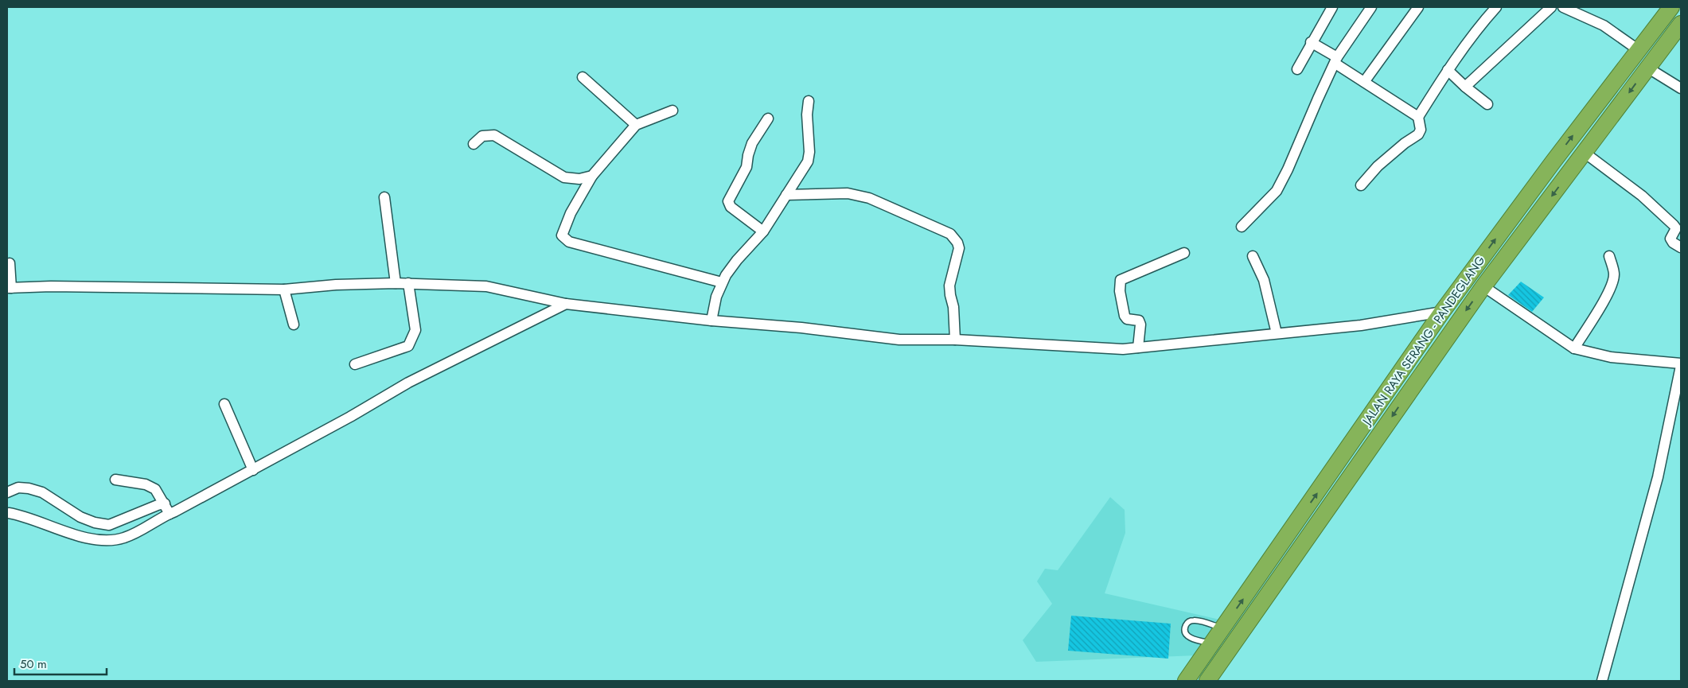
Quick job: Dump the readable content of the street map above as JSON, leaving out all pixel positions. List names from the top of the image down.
{
  "streets": {
    "highway": ["JALAN RAYA SERANG - PANDEGLANG"]
  },
  "scale_bar": "50 m"
}
